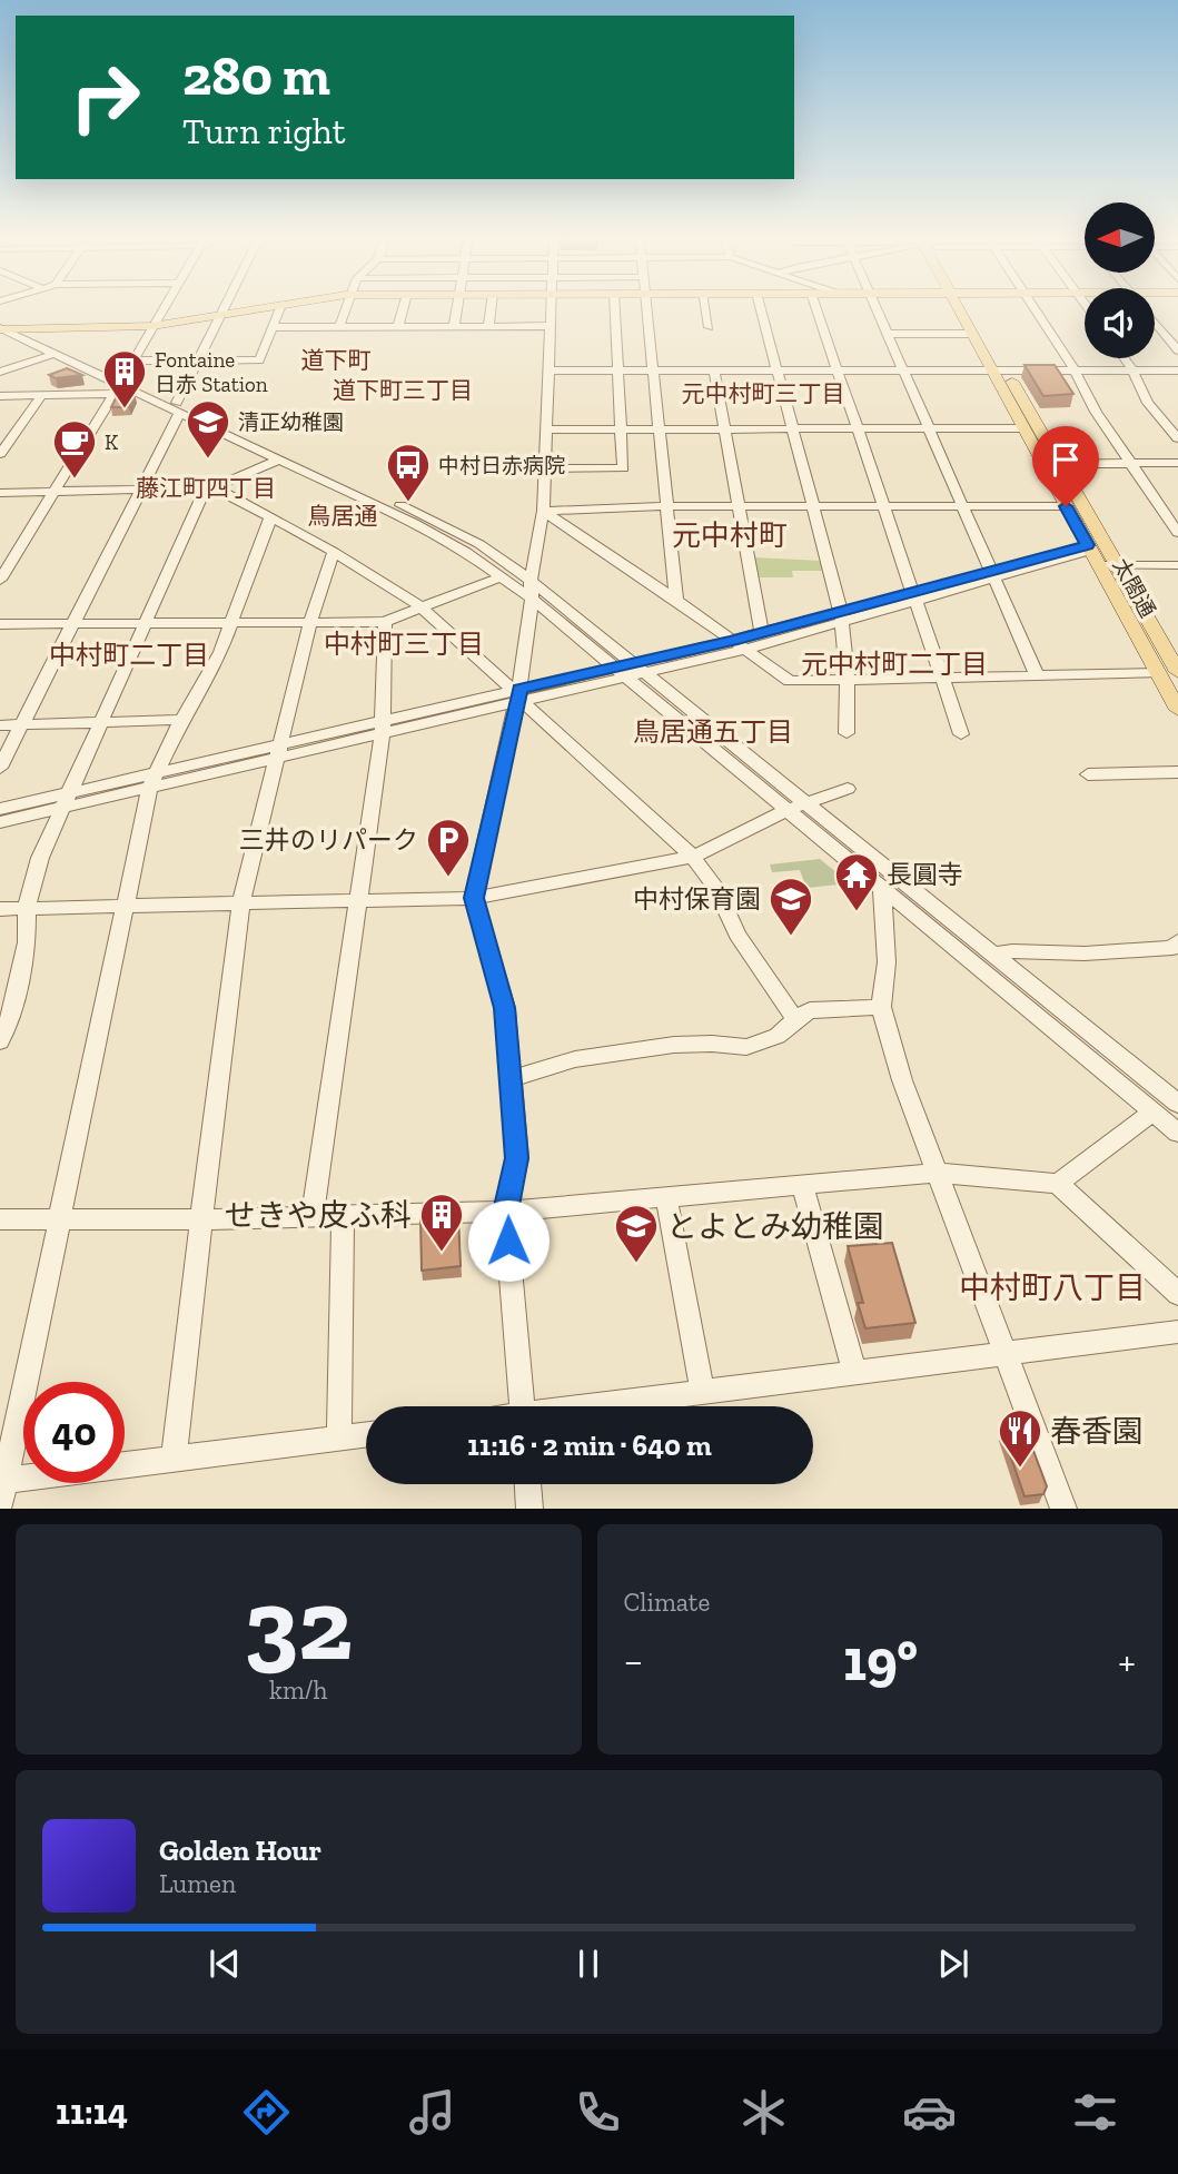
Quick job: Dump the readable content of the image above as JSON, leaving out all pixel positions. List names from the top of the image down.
{
  "streets": {
    "main road": ["太閤通"]
  },
  "districts": [
    "道下町",
    "道下町三丁目",
    "元中村町三丁目",
    "藤江町四丁目",
    "鳥居通",
    "元中村町",
    "中村町三丁目",
    "中村町二丁目",
    "元中村町二丁目",
    "鳥居通五丁目",
    "中村町八丁目"
  ],
  "places": {
    "building": ["Fontaine 日赤 Station", "せきや皮ふ科"],
    "school or university": ["清正幼稚園", "中村保育園", "とよとみ幼稚園"],
    "cafe": ["K"],
    "bus stop": ["中村日赤病院"],
    "parking": ["三井のリパーク"],
    "temple": ["長圓寺"],
    "restaurant": ["春香園"]
  },
  "north": "left",
  "page": {
    "turn": ["280 m", "Turn right"],
    "limit": "40",
    "trip": "11:16 · 2 min · 640 m",
    "tile": [
      ["32", "km/h"],
      "Climate"
    ],
    "heat": ["−", "19°", "+"],
    "song": ["Golden Hour", "Lumen"],
    "tabs": "11:14"
  }
}
